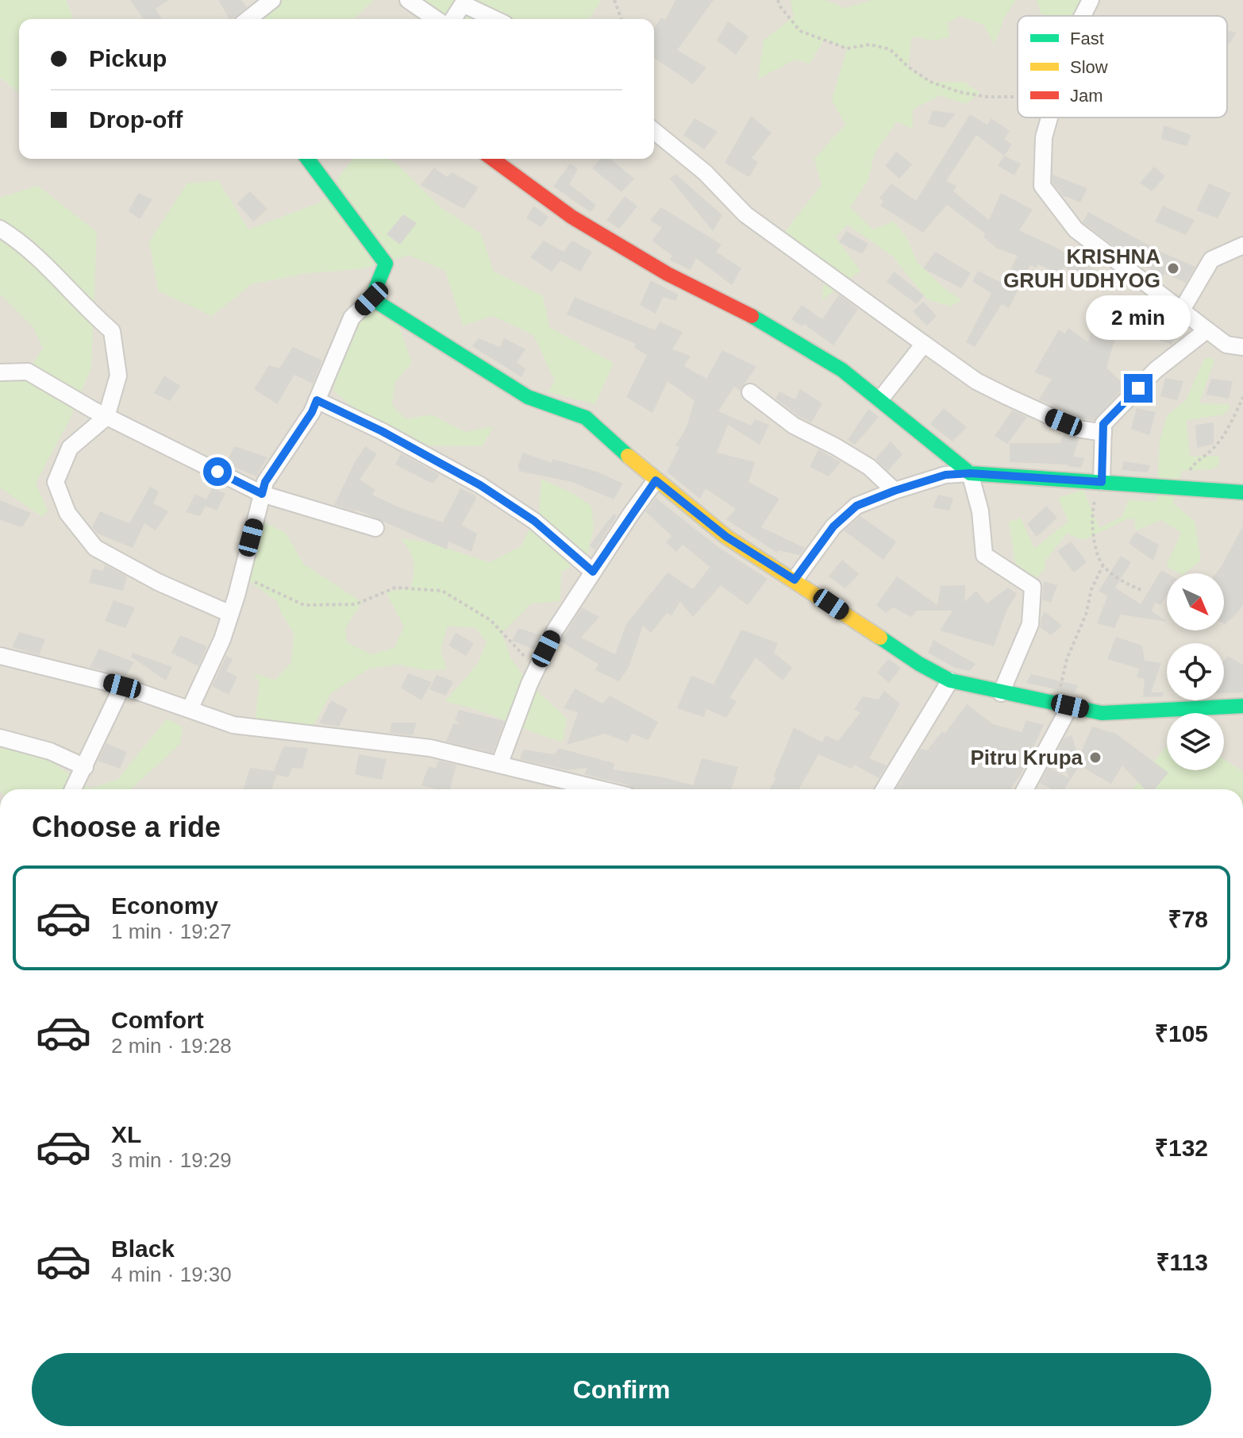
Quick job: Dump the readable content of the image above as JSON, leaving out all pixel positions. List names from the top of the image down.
{
  "places": ["KRISHNA GRUH UDHYOG", "Pitru Krupa"],
  "legend": ["Fast", "Slow", "Jam"],
  "north": "bottom right",
  "page": {
    "banner": ["Pickup", "Drop-off"],
    "bubble": "2 min",
    "heading": "Choose a ride",
    "list": [
      {
        "name": "Economy",
        "note": "1 min · 19:27",
        "value": "₹78"
      },
      {
        "name": "Comfort",
        "note": "2 min · 19:28",
        "value": "₹105"
      },
      {
        "name": "XL",
        "note": "3 min · 19:29",
        "value": "₹132"
      },
      {
        "name": "Black",
        "note": "4 min · 19:30",
        "value": "₹113"
      }
    ],
    "buttons": "Confirm"
  }
}
